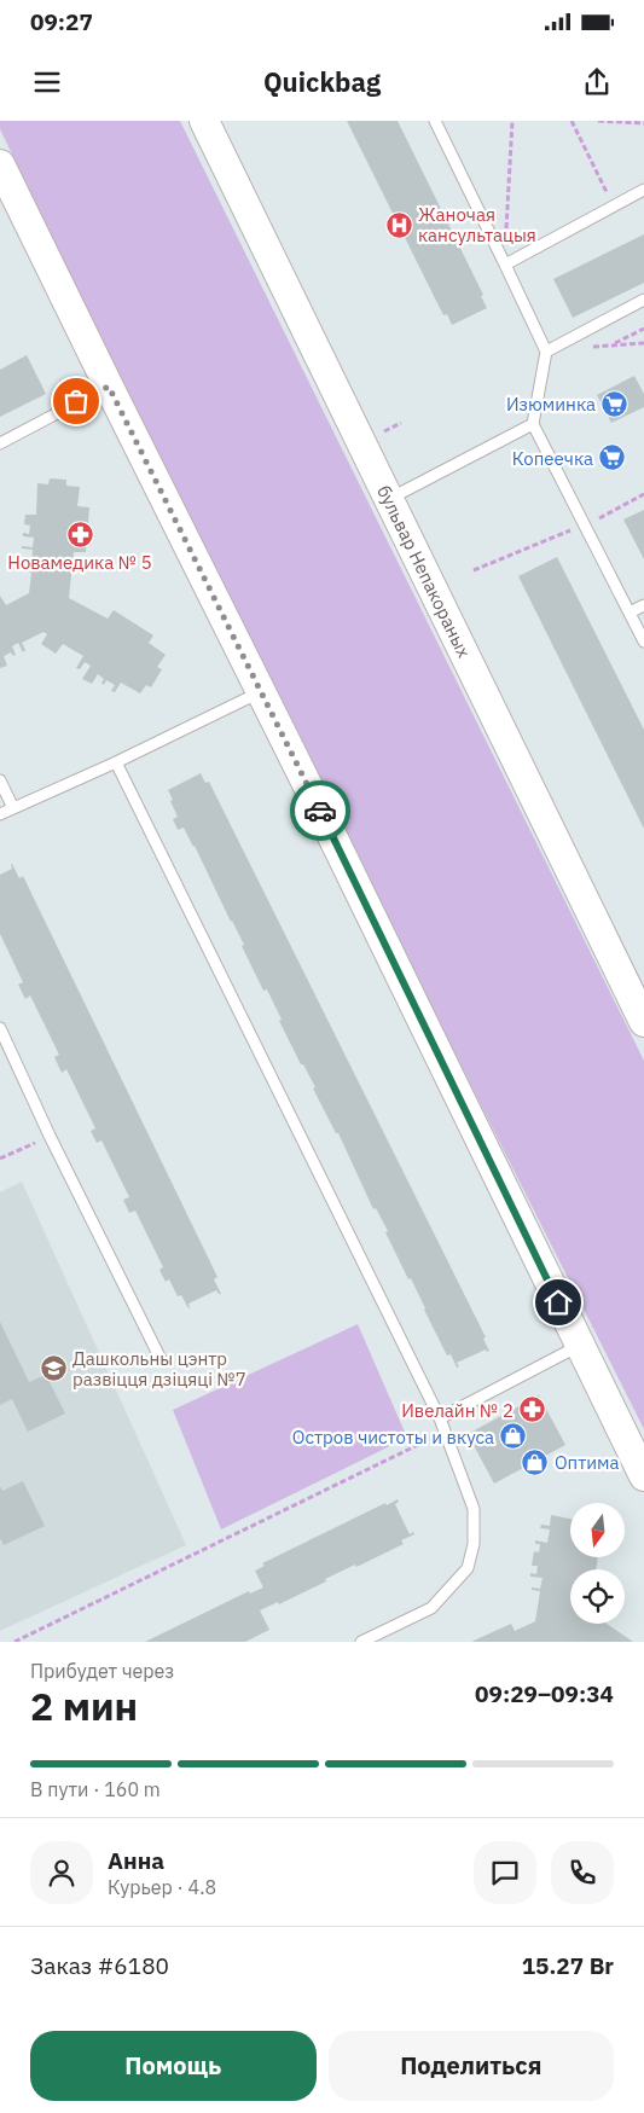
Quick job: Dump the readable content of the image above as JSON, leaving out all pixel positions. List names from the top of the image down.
{
  "streets": {
    "main road": ["бульвар Непакораных"]
  },
  "places": {
    "hospital": ["Жаночая кансультацыя"],
    "supermarket": ["Изюминка", "Копеечка"],
    "pharmacy": ["Новамедика № 5", "Ивелайн № 2"],
    "school or university": ["Дашкольны цэнтр развіцця дзіцяці №7"],
    "shop": ["Остров чистоты и вкуса", "Оптима"]
  },
  "north": "bottom",
  "page": {
    "status": "09:27",
    "header": "Quickbag",
    "heading": ["2 мин", "Прибудет через", "09:29–09:34"],
    "panel": [
      "Анна",
      "Курьер · 4.8",
      "Заказ #6180",
      "15.27 Br"
    ],
    "bar": "В пути · 160 m",
    "buttons": ["Помощь", "Поделиться"]
  }
}
